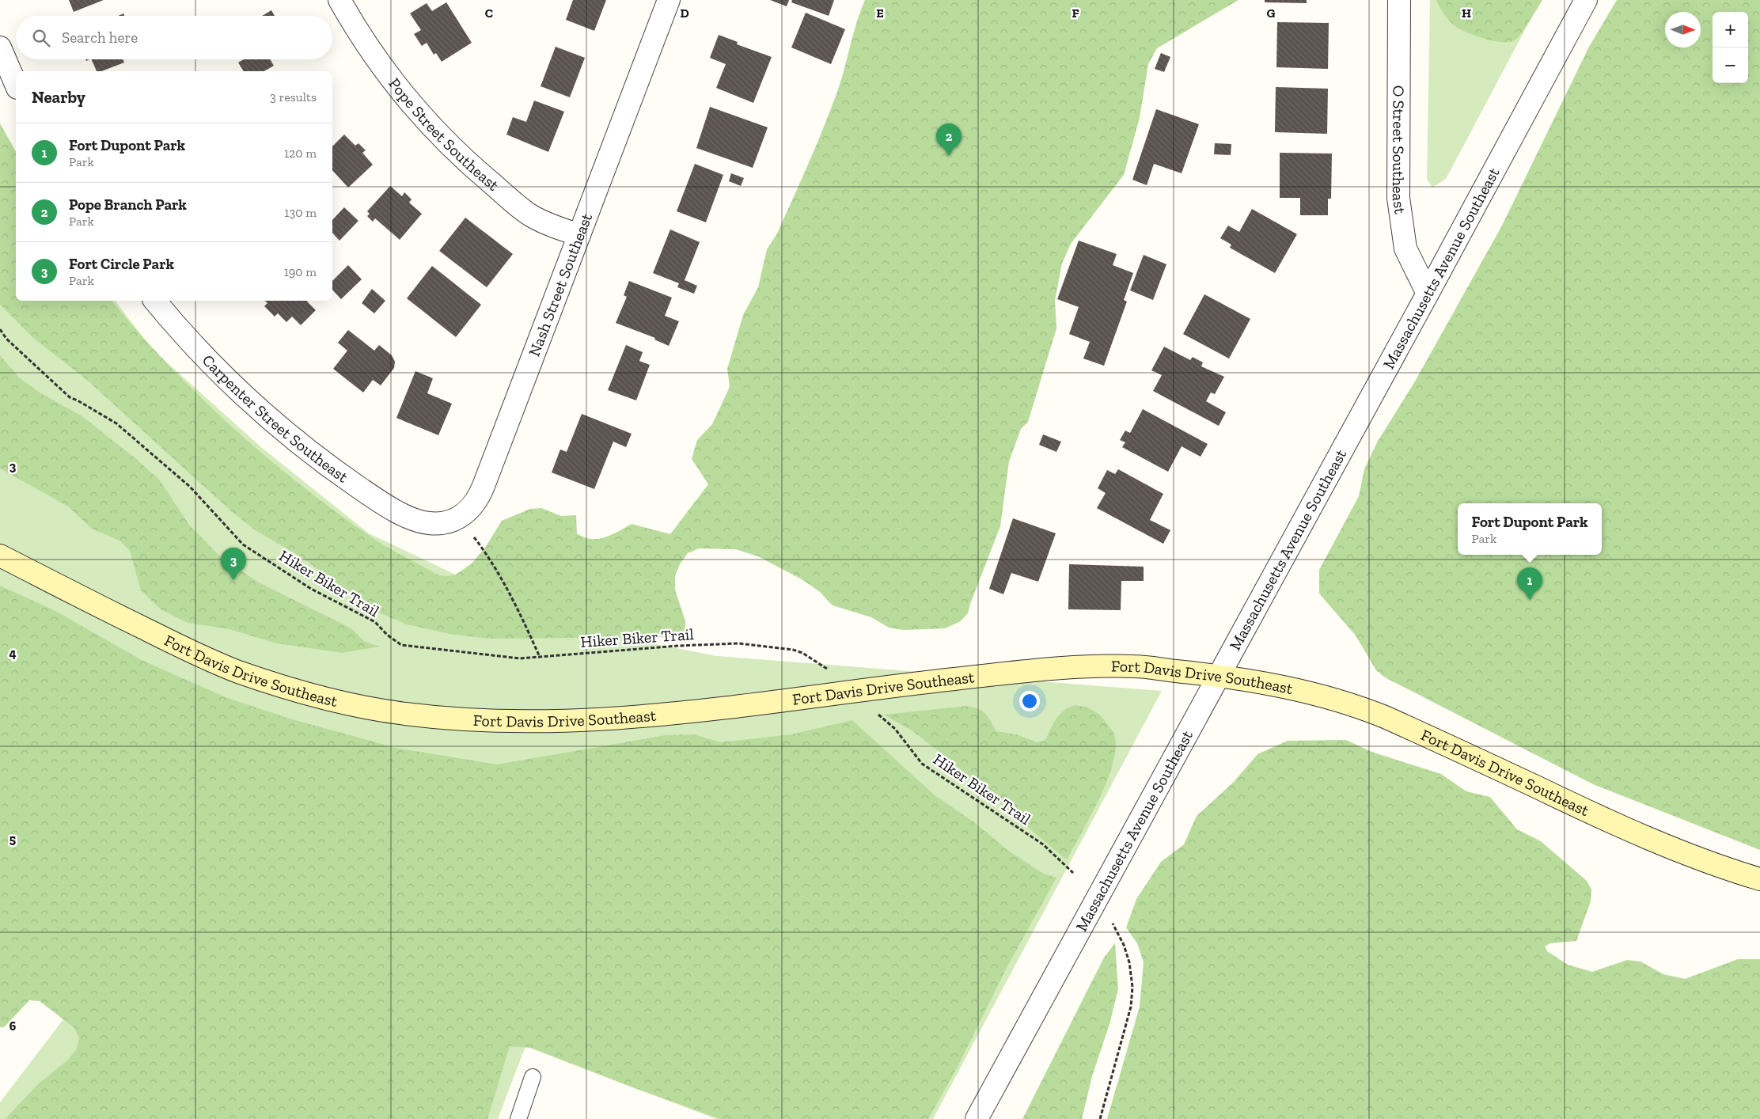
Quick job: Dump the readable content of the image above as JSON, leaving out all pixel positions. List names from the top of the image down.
{
  "streets": {
    "main road": ["Fort Davis Drive Southeast"],
    "street": [
      "Pope Street Southeast",
      "O Street Southeast",
      "Massachusetts Avenue Southeast",
      "Nash Street Southeast",
      "Carpenter Street Southeast"
    ],
    "path": ["Hiker Biker Trail"]
  },
  "crossings": [
    ["Pope Street Southeast", "Nash Street Southeast"],
    ["O Street Southeast", "Massachusetts Avenue Southeast"],
    ["Massachusetts Avenue Southeast", "Fort Davis Drive Southeast"],
    ["Nash Street Southeast", "Carpenter Street Southeast"]
  ],
  "north": "right",
  "page": {
    "map_buttons": ["+", "−"],
    "search": "Search here",
    "heading": ["Nearby", "3 results"],
    "list": [
      {
        "mark": "1",
        "name": "Fort Dupont Park",
        "note": "Park",
        "value": "120 m"
      },
      {
        "mark": "2",
        "name": "Pope Branch Park",
        "note": "Park",
        "value": "130 m"
      },
      {
        "mark": "3",
        "name": "Fort Circle Park",
        "note": "Park",
        "value": "190 m"
      }
    ],
    "pins": ["2", "3", "1"],
    "popup": ["Fort Dupont Park", "Park"]
  },
  "grid": {
    "columns": [
      "C",
      "D",
      "E",
      "F",
      "G",
      "H"
    ],
    "rows": [
      "3",
      "4",
      "5",
      "6"
    ]
  }
}
